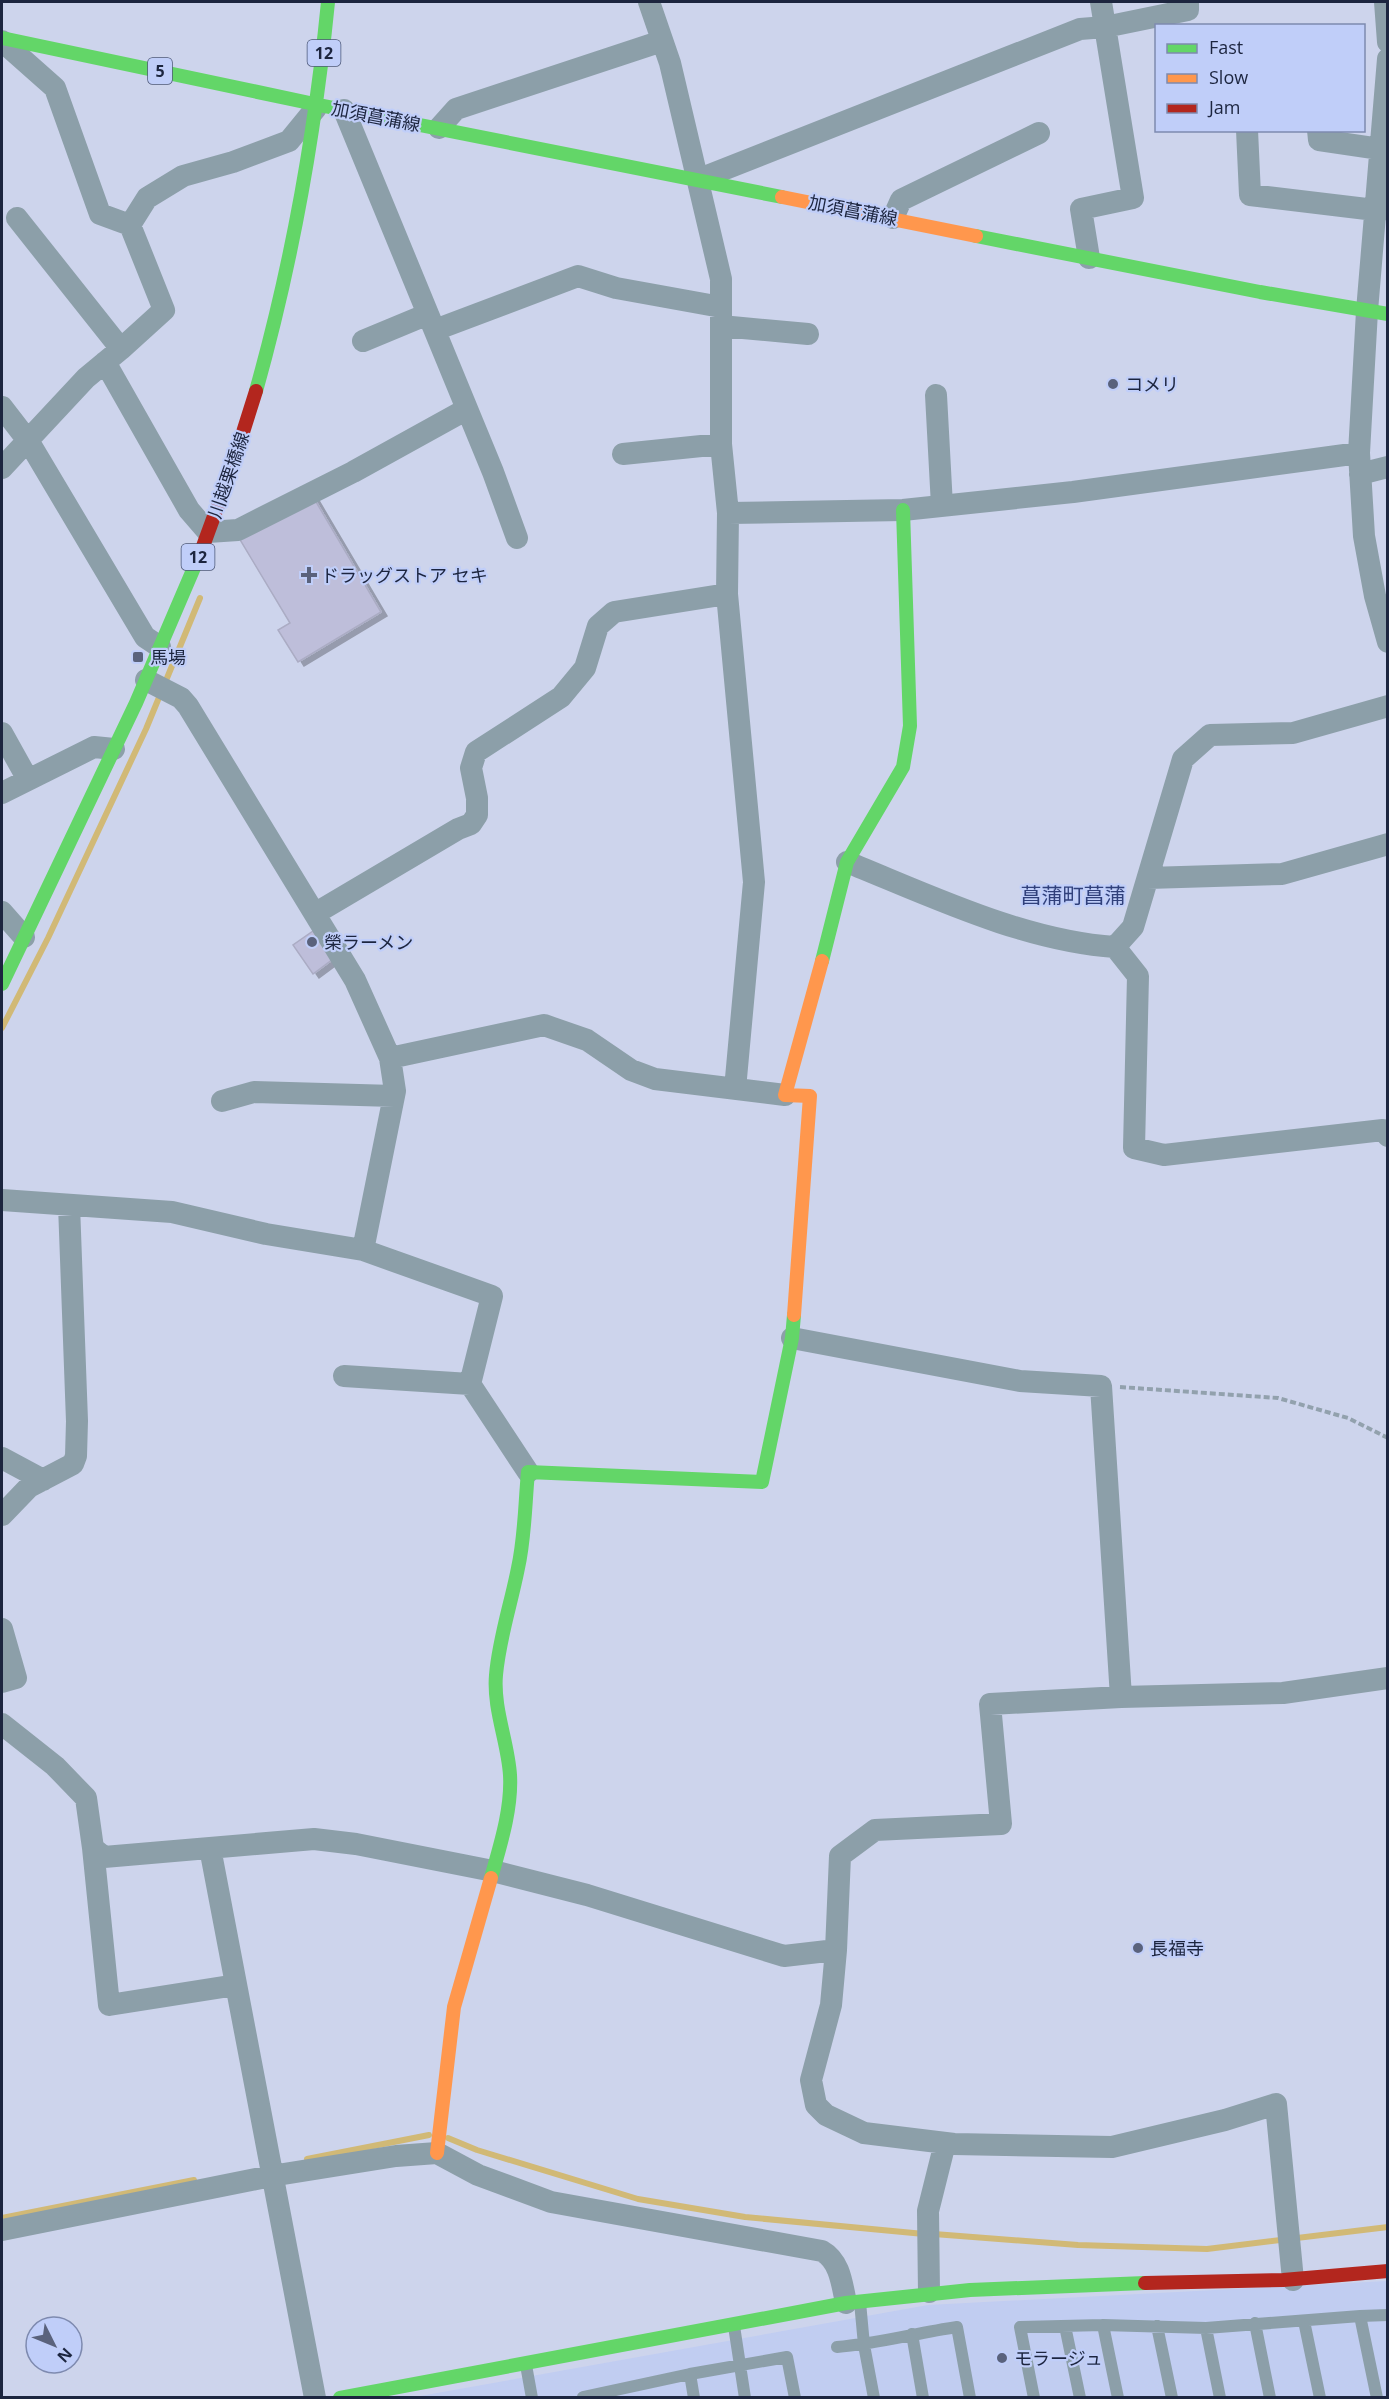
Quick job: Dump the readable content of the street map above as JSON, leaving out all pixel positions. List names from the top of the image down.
{
  "streets": {
    "street": [
      "12",
      "5",
      "加須菖蒲線",
      "川越栗橋線"
    ]
  },
  "crossings": [
    ["5", "加須菖蒲線"],
    ["5", "川越栗橋線"],
    ["加須菖蒲線", "川越栗橋線"]
  ],
  "districts": ["菖蒲町菖蒲"],
  "places": {
    "other": [
      "コメリ",
      "榮ラーメン",
      "長福寺",
      "モラージュ"
    ],
    "health": ["ドラッグストア セキ"],
    "transit": ["馬場"]
  },
  "legend": ["Fast", "Slow", "Jam"],
  "north": "bottom right"
}
